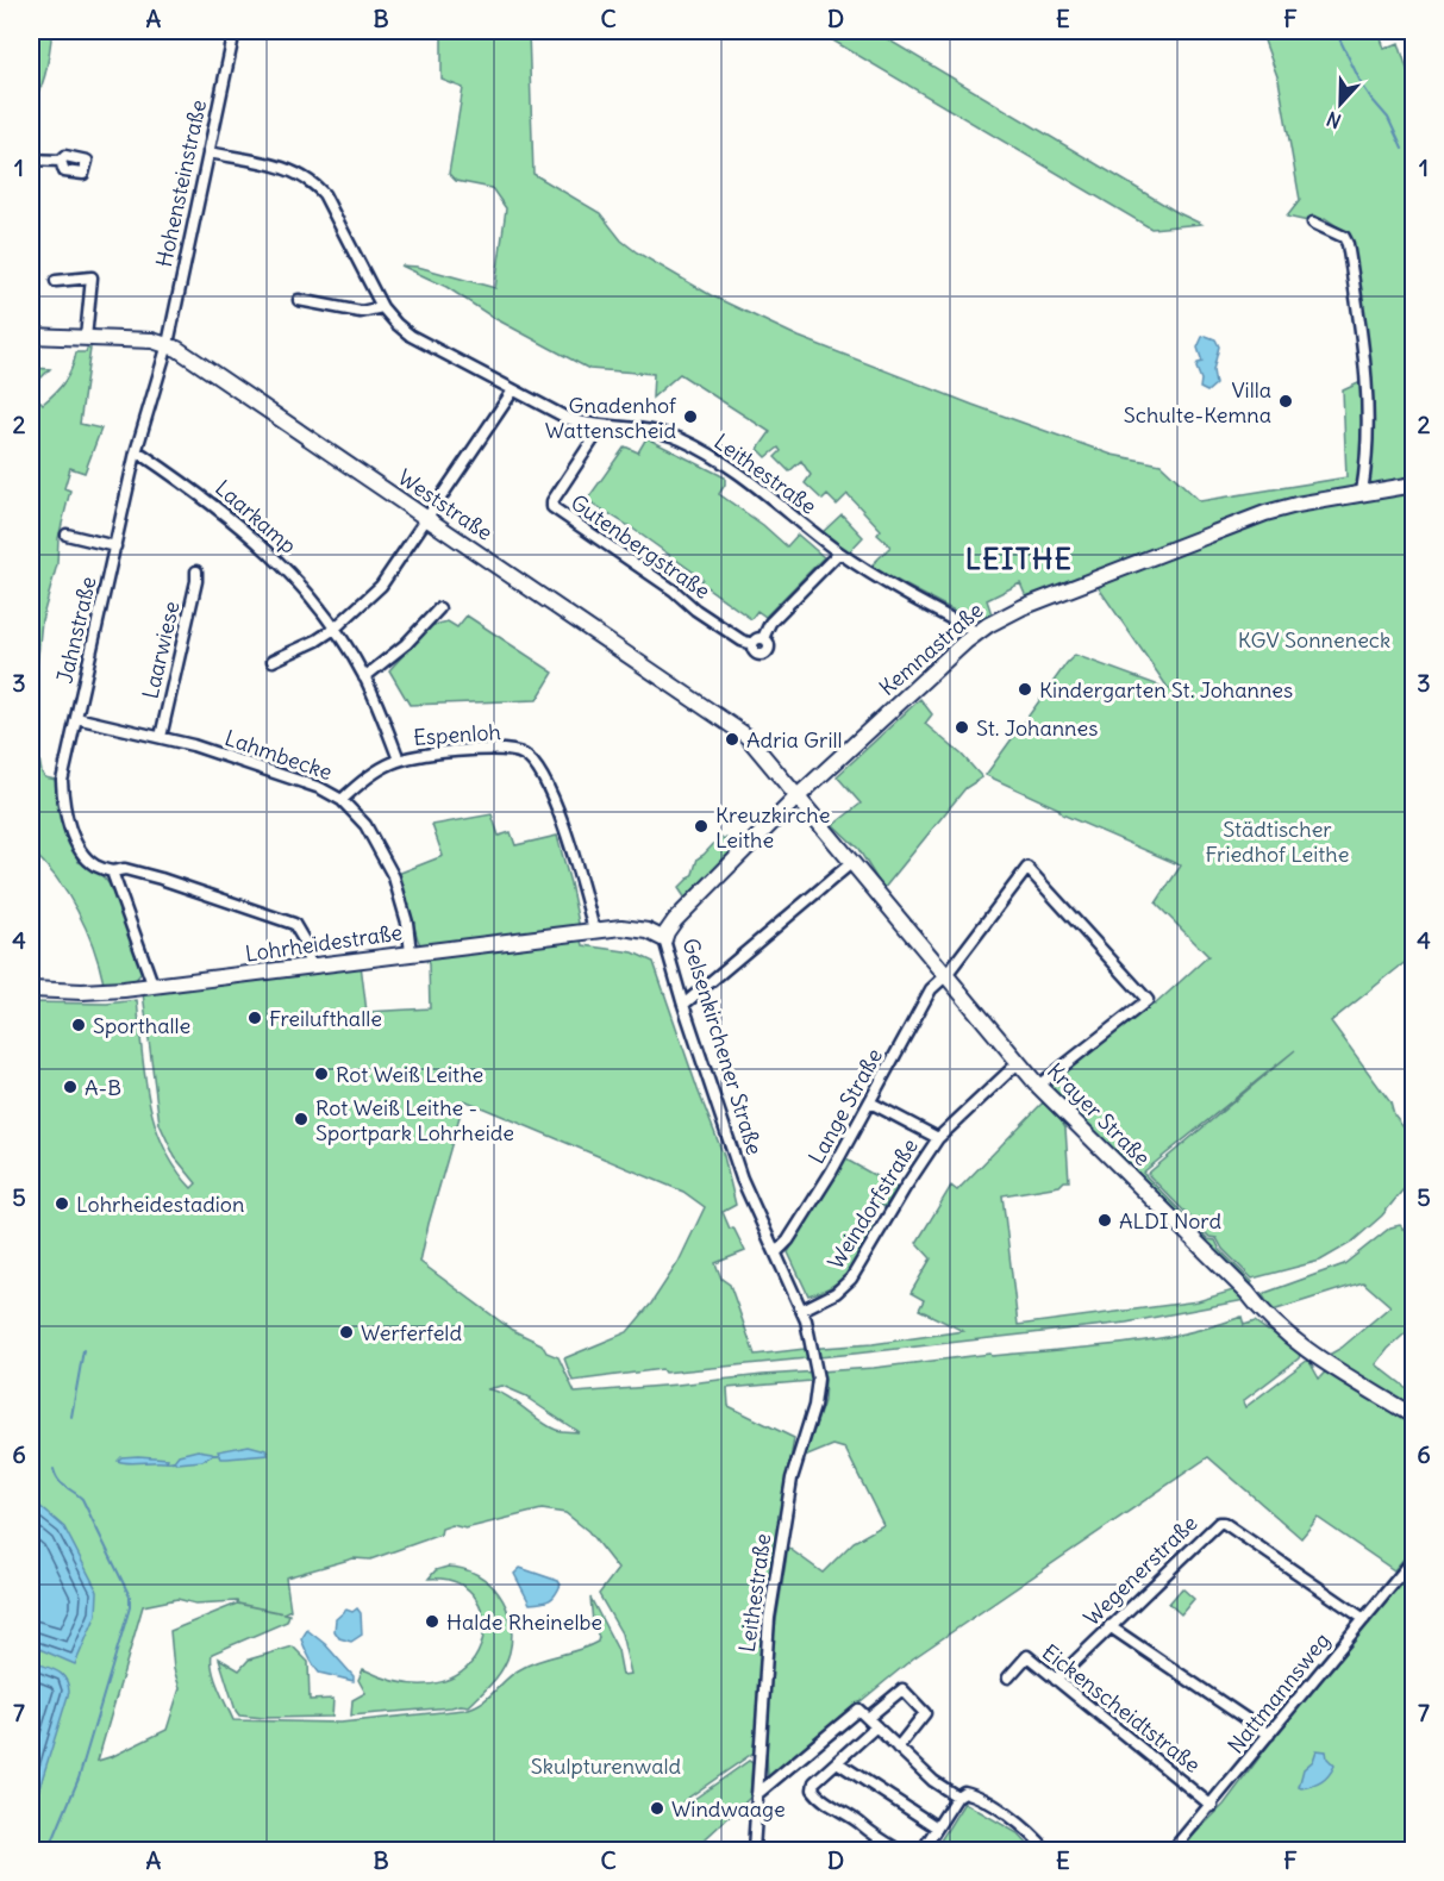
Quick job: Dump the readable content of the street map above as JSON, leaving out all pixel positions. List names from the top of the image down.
{
  "streets": {
    "street": [
      "Hohensteinstraße",
      "Leithestraße",
      "Weststraße",
      "Laarkamp",
      "Gutenbergstraße",
      "Jahnstraße",
      "Kemnastraße",
      "Laarwiese",
      "Espenloh",
      "Lahmbecke",
      "Lohrheidestraße",
      "Gelsenkirchener Straße",
      "Lange Straße",
      "Krayer Straße",
      "Weindorfstraße",
      "Wegenerstraße",
      "Nattmannsweg",
      "Eickenscheidtstraße"
    ]
  },
  "crossings": [
    ["Hohensteinstraße", "Leithestraße"],
    ["Hohensteinstraße", "Weststraße"],
    ["Hohensteinstraße", "Jahnstraße"],
    ["Leithestraße", "Gutenbergstraße"],
    ["Leithestraße", "Kemnastraße"],
    ["Leithestraße", "Gelsenkirchener Straße"],
    ["Weststraße", "Jahnstraße"],
    ["Weststraße", "Kemnastraße"],
    ["Weststraße", "Gelsenkirchener Straße"],
    ["Weststraße", "Krayer Straße"],
    ["Laarkamp", "Jahnstraße"],
    ["Laarkamp", "Espenloh"],
    ["Jahnstraße", "Lahmbecke"],
    ["Jahnstraße", "Lohrheidestraße"],
    ["Kemnastraße", "Gelsenkirchener Straße"],
    ["Kemnastraße", "Krayer Straße"],
    ["Laarwiese", "Lahmbecke"],
    ["Espenloh", "Lahmbecke"],
    ["Espenloh", "Lohrheidestraße"],
    ["Lahmbecke", "Lohrheidestraße"],
    ["Lohrheidestraße", "Gelsenkirchener Straße"],
    ["Gelsenkirchener Straße", "Lange Straße"],
    ["Gelsenkirchener Straße", "Krayer Straße"],
    ["Gelsenkirchener Straße", "Weindorfstraße"],
    ["Lange Straße", "Krayer Straße"],
    ["Lange Straße", "Weindorfstraße"],
    ["Krayer Straße", "Weindorfstraße"],
    ["Wegenerstraße", "Nattmannsweg"],
    ["Wegenerstraße", "Eickenscheidtstraße"],
    ["Nattmannsweg", "Eickenscheidtstraße"]
  ],
  "districts": ["LEITHE"],
  "parks": ["KGV Sonneneck", "Städtischer Friedhof Leithe", "Skulpturenwald"],
  "places": [
    "Villa Schulte-Kemna",
    "Gnadenhof Wattenscheid",
    "Kindergarten St. Johannes",
    "St. Johannes",
    "Adria Grill",
    "Kreuzkirche Leithe",
    "Freilufthalle",
    "Sporthalle",
    "Rot Weiß Leithe",
    "A-B",
    "Rot Weiß Leithe - Sportpark Lohrheide",
    "Lohrheidestadion",
    "ALDI Nord",
    "Werferfeld",
    "Halde Rheinelbe",
    "Windwaage"
  ],
  "north": "bottom",
  "grid": {
    "columns": [
      "A",
      "B",
      "C",
      "D",
      "E",
      "F"
    ],
    "rows": [
      "1",
      "2",
      "3",
      "4",
      "5",
      "6",
      "7"
    ]
  }
}
